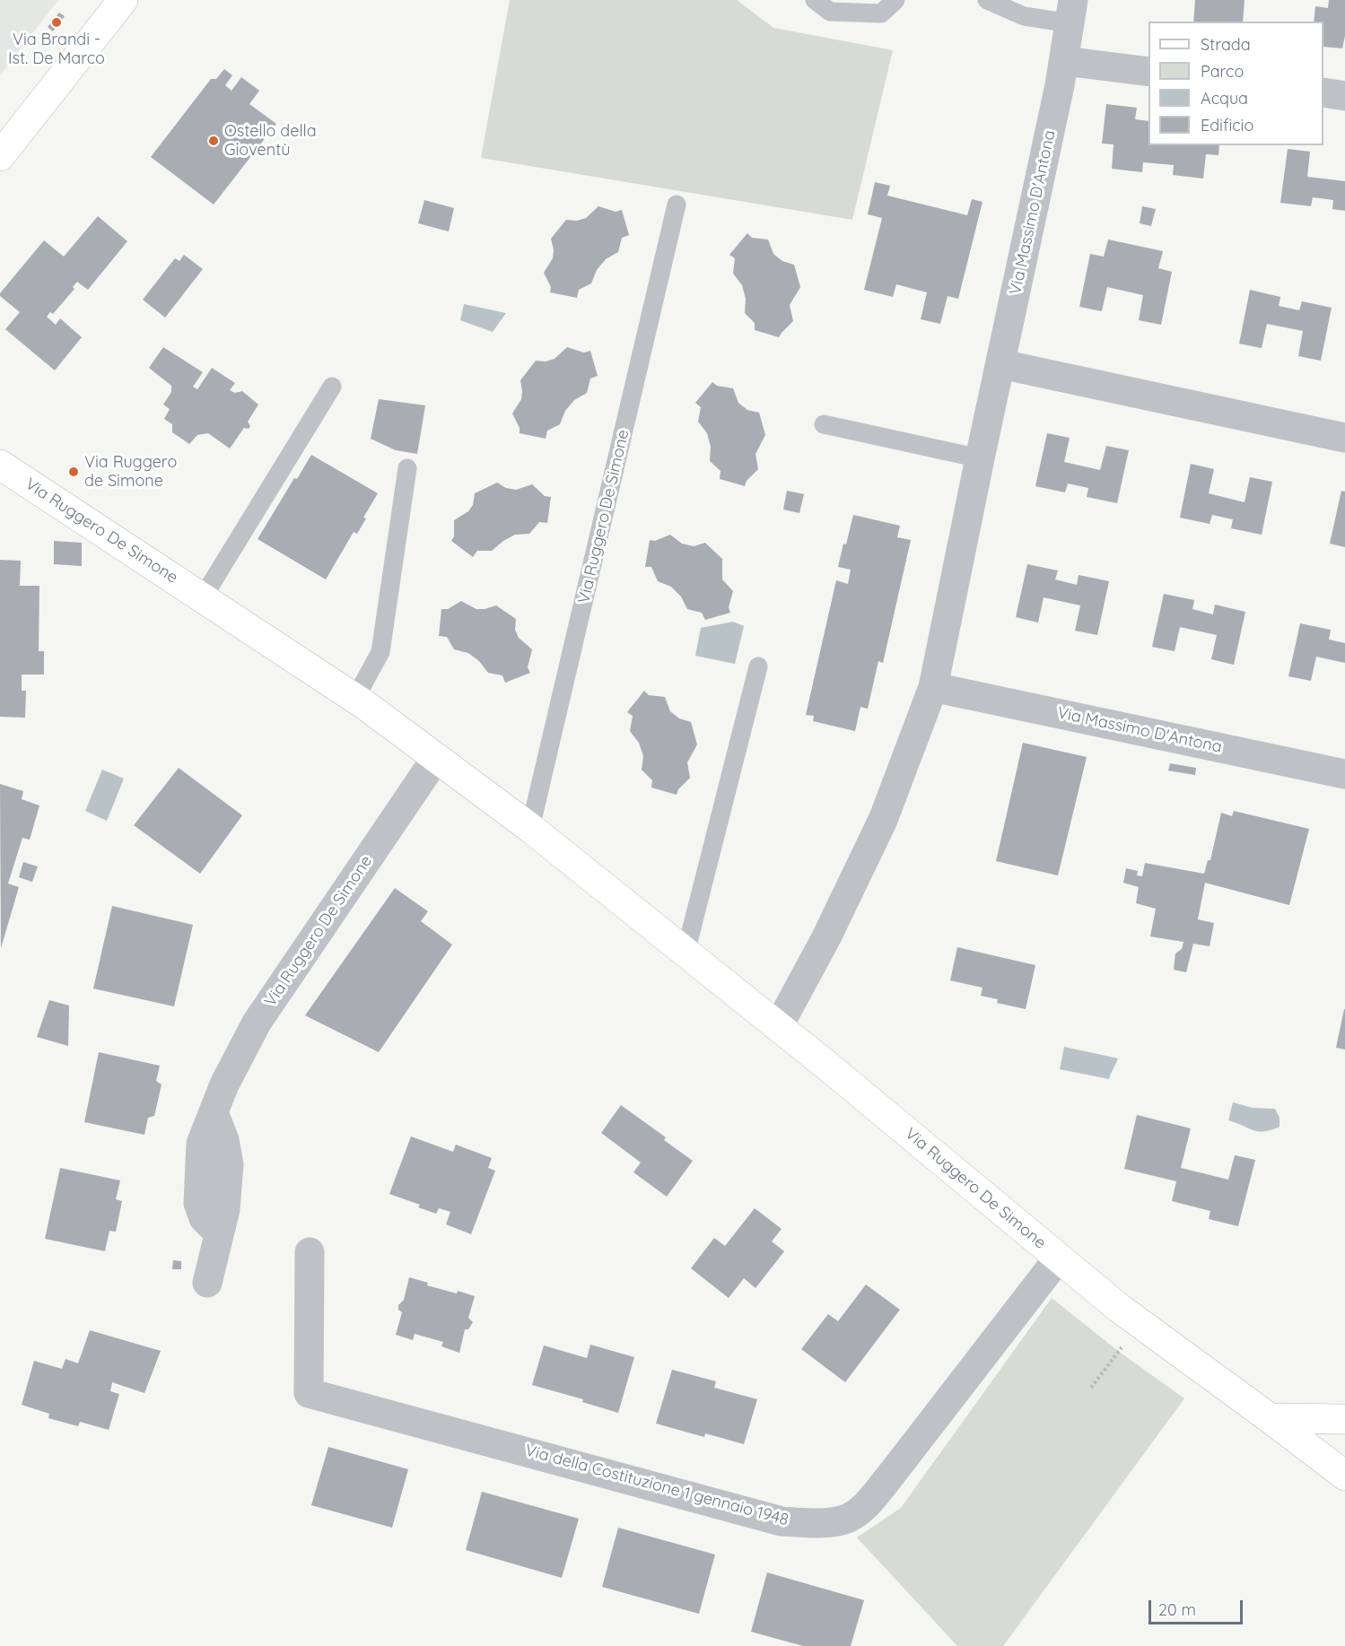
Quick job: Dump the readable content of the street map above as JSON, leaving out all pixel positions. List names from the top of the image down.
{
  "streets": {
    "street": ["Via Massimo D'Antona", "Via Ruggero De Simone", "Via della Costituzione 1 gennaio 1948"]
  },
  "crossings": [
    ["Via Massimo D'Antona", "Via Ruggero De Simone"],
    ["Via Ruggero De Simone", "Via della Costituzione 1 gennaio 1948"]
  ],
  "places": ["Via Brandi - Ist. De Marco", "Ostello della Gioventù", "Via Ruggero de Simone"],
  "legend": [
    "Strada",
    "Parco",
    "Acqua",
    "Edificio"
  ],
  "scale_bar": "20 m"
}
